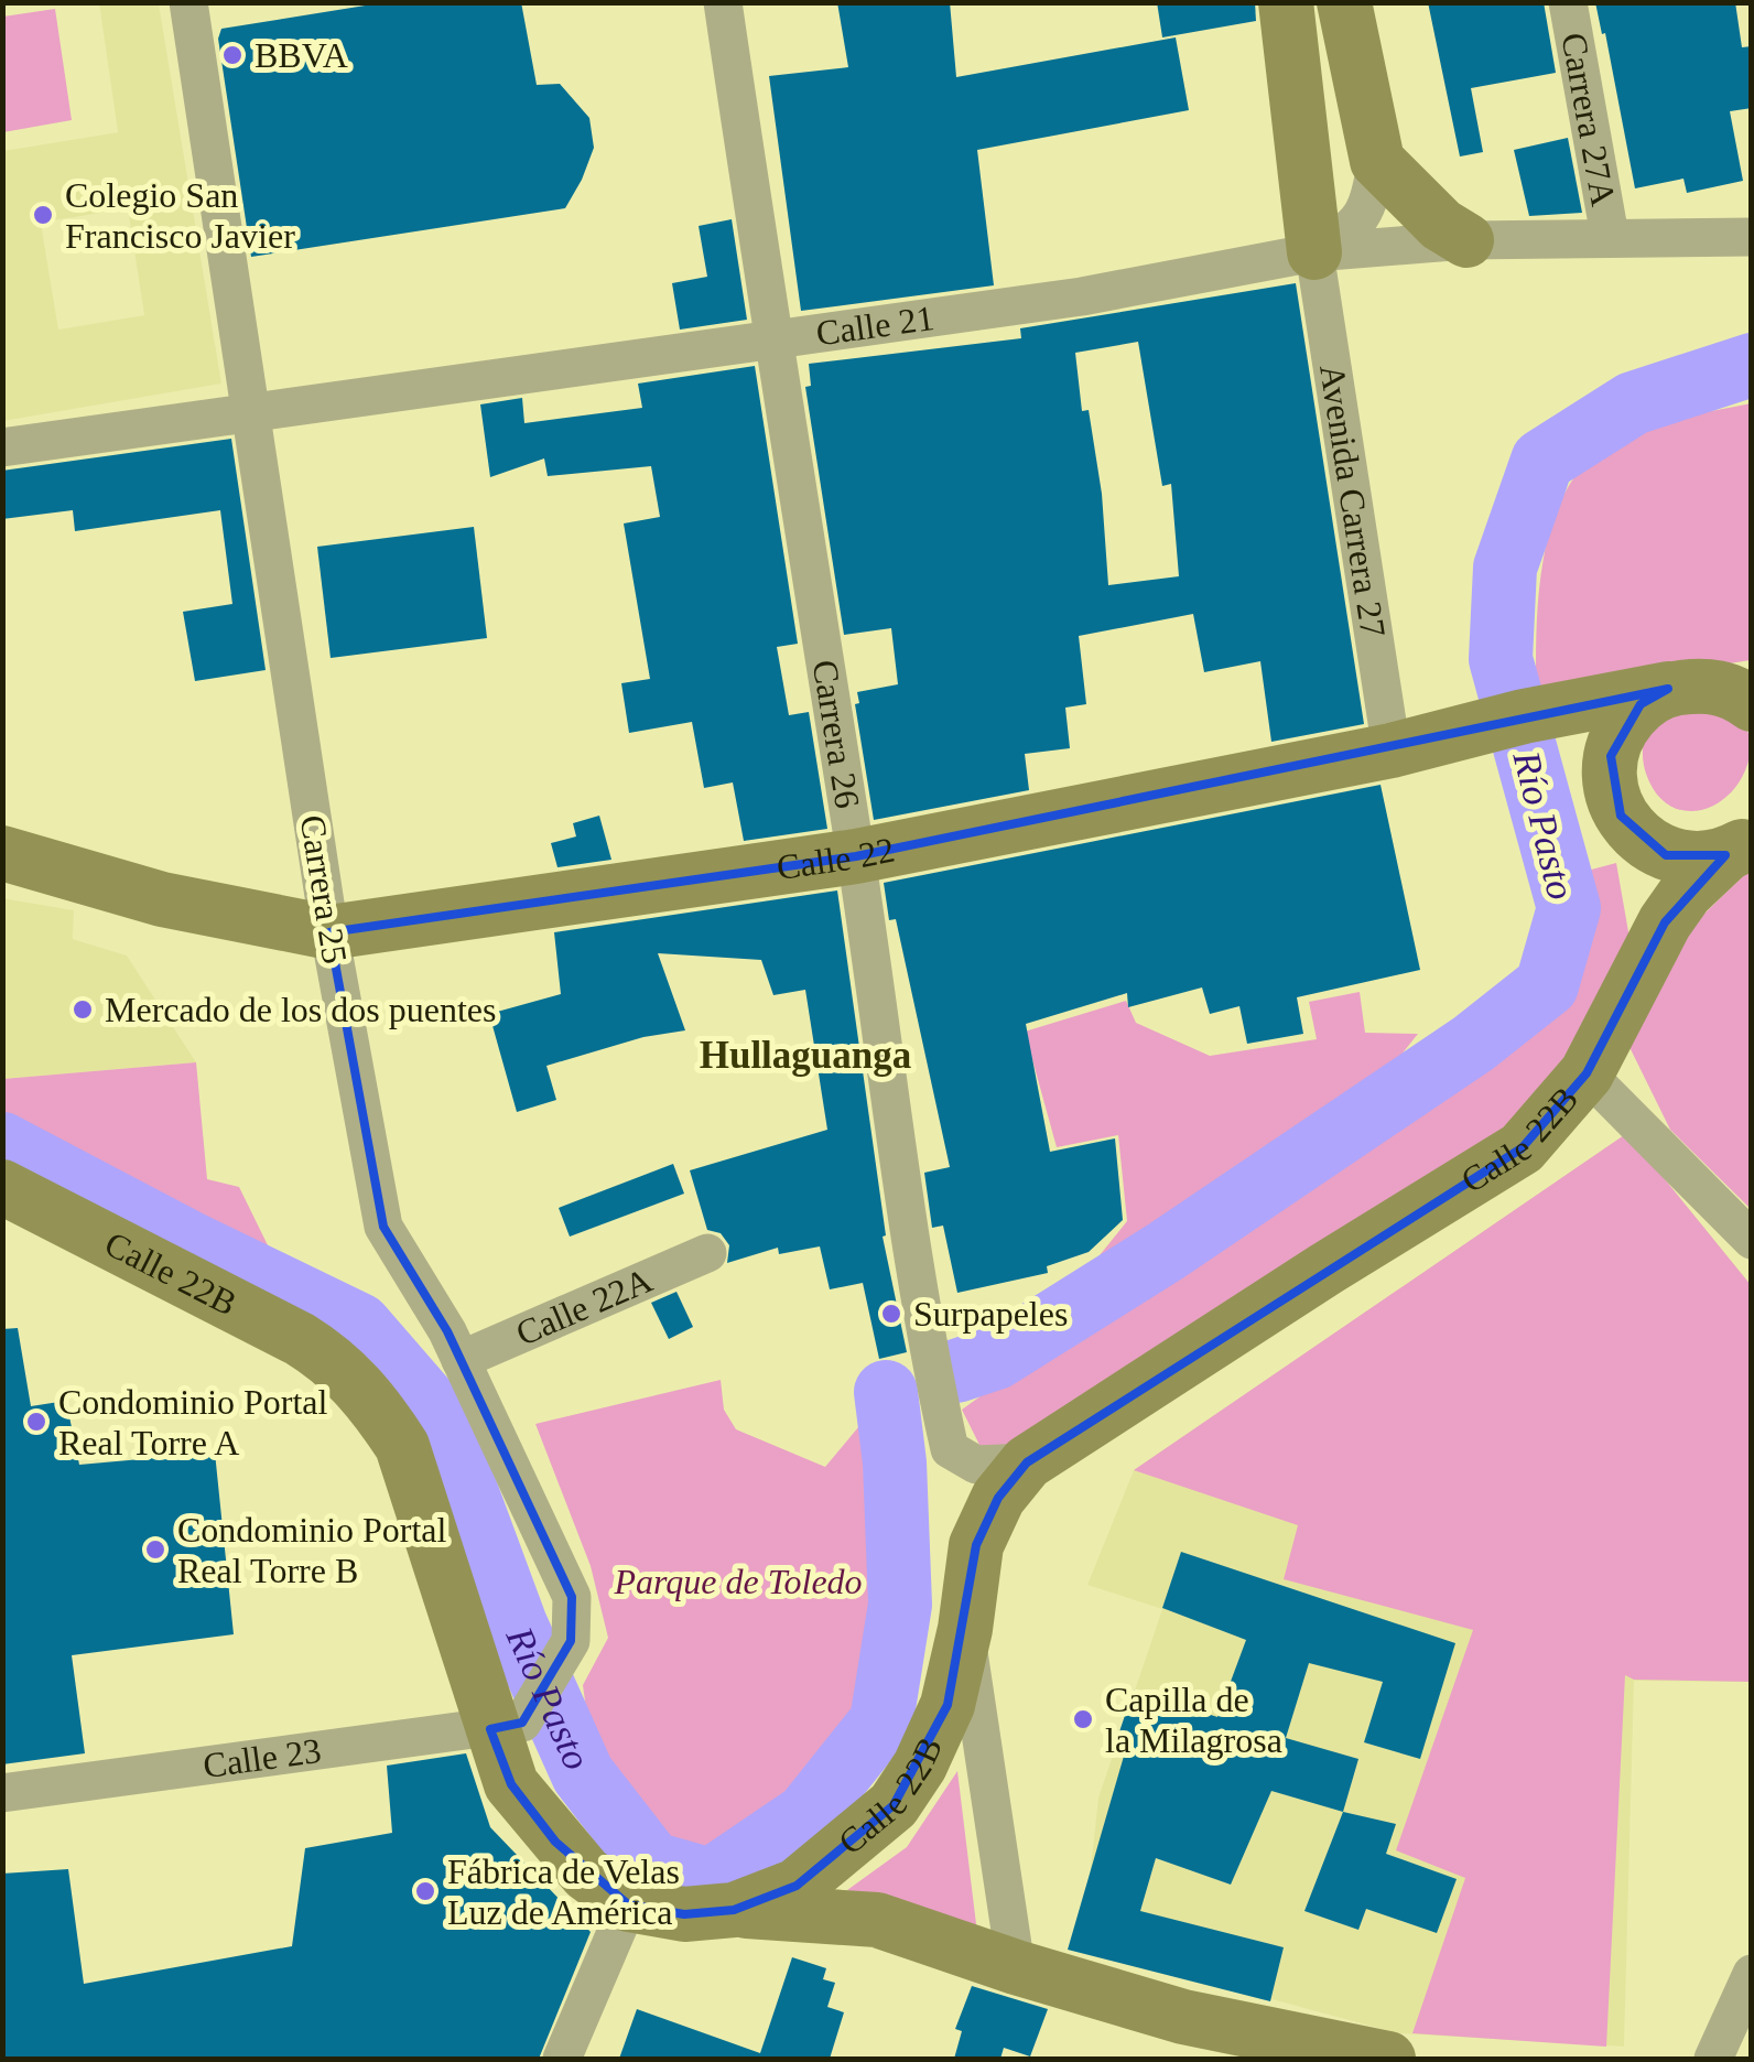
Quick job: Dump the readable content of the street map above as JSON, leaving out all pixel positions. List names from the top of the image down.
{
  "streets": {
    "main road": ["Avenida Carrera 27", "Calle 22", "Calle 22B"],
    "street": [
      "Carrera 27A",
      "Calle 21",
      "Carrera 26",
      "Carrera 25",
      "Calle 22A",
      "Calle 23"
    ]
  },
  "crossings": [
    ["Carrera 27A", "Calle 21"],
    ["Calle 21", "Avenida Carrera 27"],
    ["Calle 21", "Carrera 26"],
    ["Calle 21", "Carrera 25"],
    ["Avenida Carrera 27", "Calle 22"],
    ["Carrera 26", "Calle 22"],
    ["Carrera 26", "Calle 22B"],
    ["Calle 22", "Carrera 25"],
    ["Carrera 25", "Calle 22B"],
    ["Carrera 25", "Calle 22A"],
    ["Carrera 25", "Calle 23"],
    ["Calle 22B", "Calle 23"]
  ],
  "districts": ["Hullaguanga"],
  "water": ["Río Pasto"],
  "parks": ["Parque de Toledo"],
  "places": [
    "BBVA",
    "Colegio San Francisco Javier",
    "Mercado de los dos puentes",
    "Surpapeles",
    "Condominio Portal Real Torre A",
    "Condominio Portal Real Torre B",
    "Capilla de la Milagrosa",
    "Fábrica de Velas Luz de América"
  ]
}
